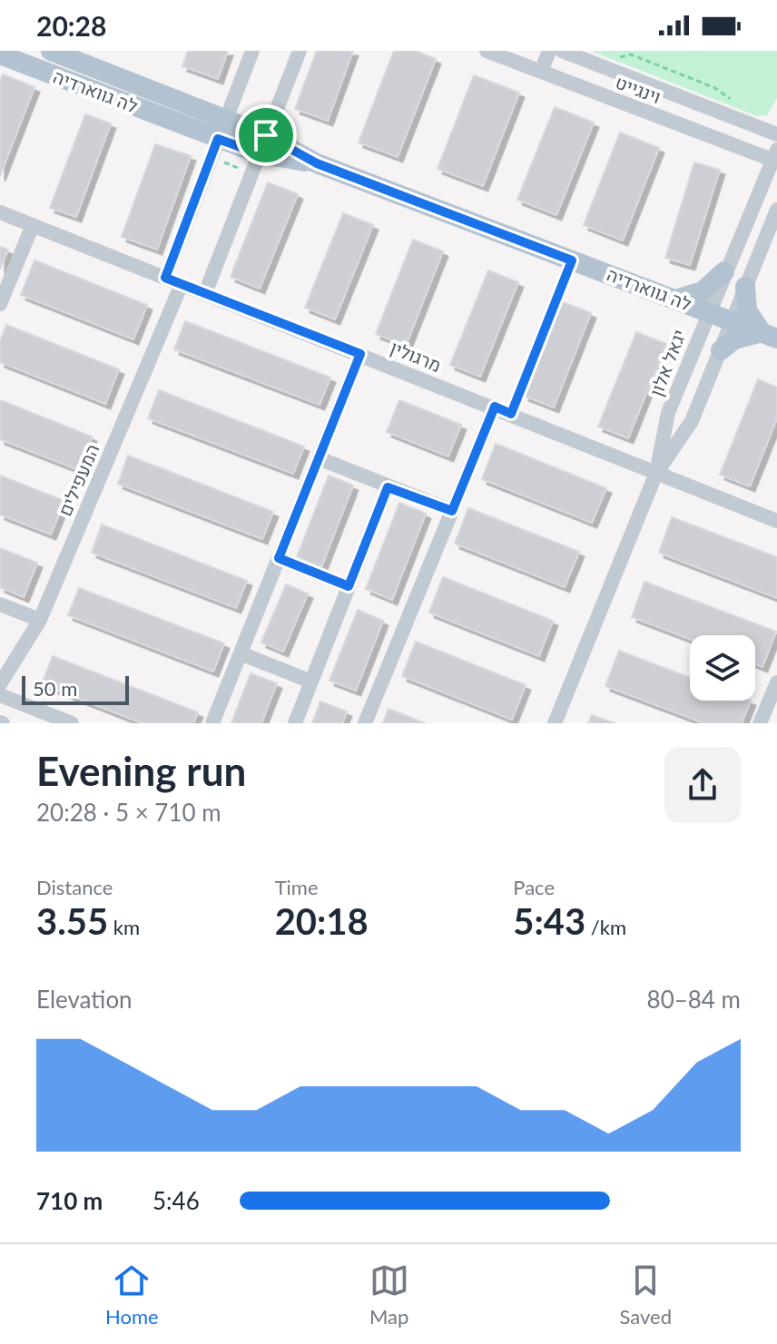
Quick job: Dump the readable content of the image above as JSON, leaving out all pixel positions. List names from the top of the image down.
{
  "streets": {
    "main road": ["לה גווארדיה"],
    "street": [
      "וינגייט",
      "מרגולין",
      "יגאל אלון",
      "המעפילים"
    ]
  },
  "crossings": [
    ["וינגייט", "יגאל אלון"],
    ["לה גווארדיה", "יגאל אלון"],
    ["מרגולין", "יגאל אלון"],
    ["מרגולין", "המעפילים"]
  ],
  "scale_bar": "50 m",
  "page": {
    "status": "20:28",
    "scale": "50 m",
    "heading": ["Evening run", "20:28 · 5 × 710 m"],
    "stats": [
      ["Distance", "3.55 km"],
      ["Time", "20:18"],
      ["Pace", "5:43 /km"]
    ],
    "chart": ["Elevation", "80–84 m"],
    "list": [
      {
        "name": "710 m",
        "note": "5:46"
      }
    ],
    "tabs": ["Home", "Map", "Saved"]
  }
}
